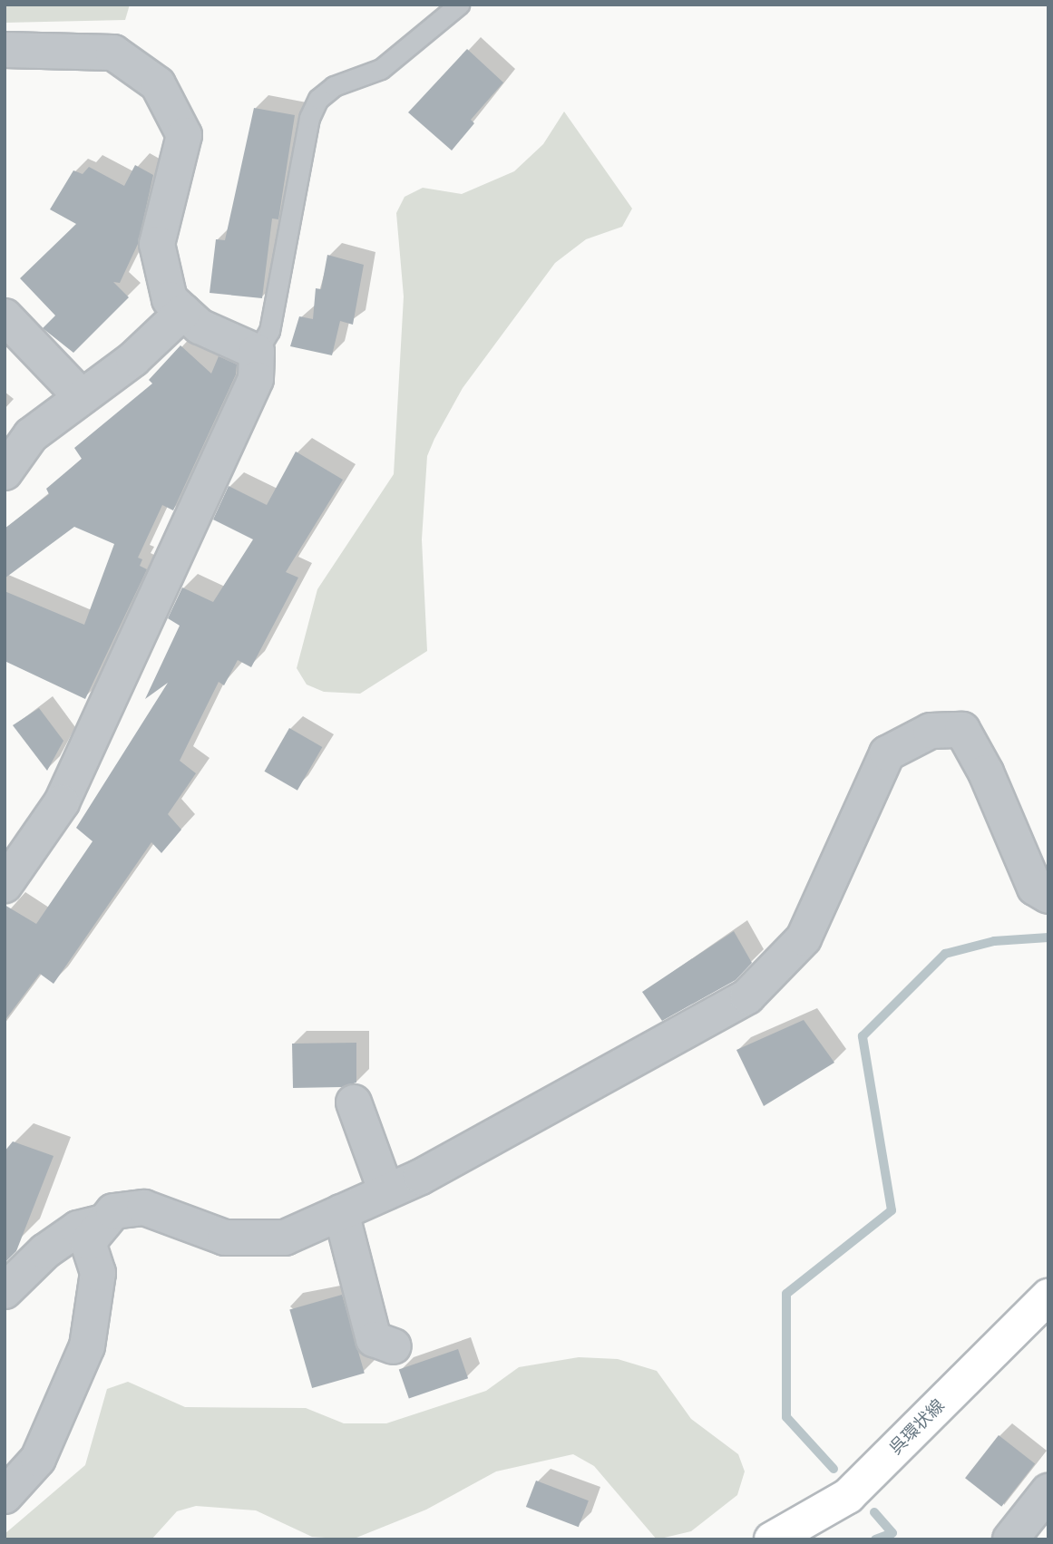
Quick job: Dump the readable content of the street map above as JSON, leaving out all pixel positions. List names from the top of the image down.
{
  "streets": {
    "main road": ["呉環状線"]
  }
}
